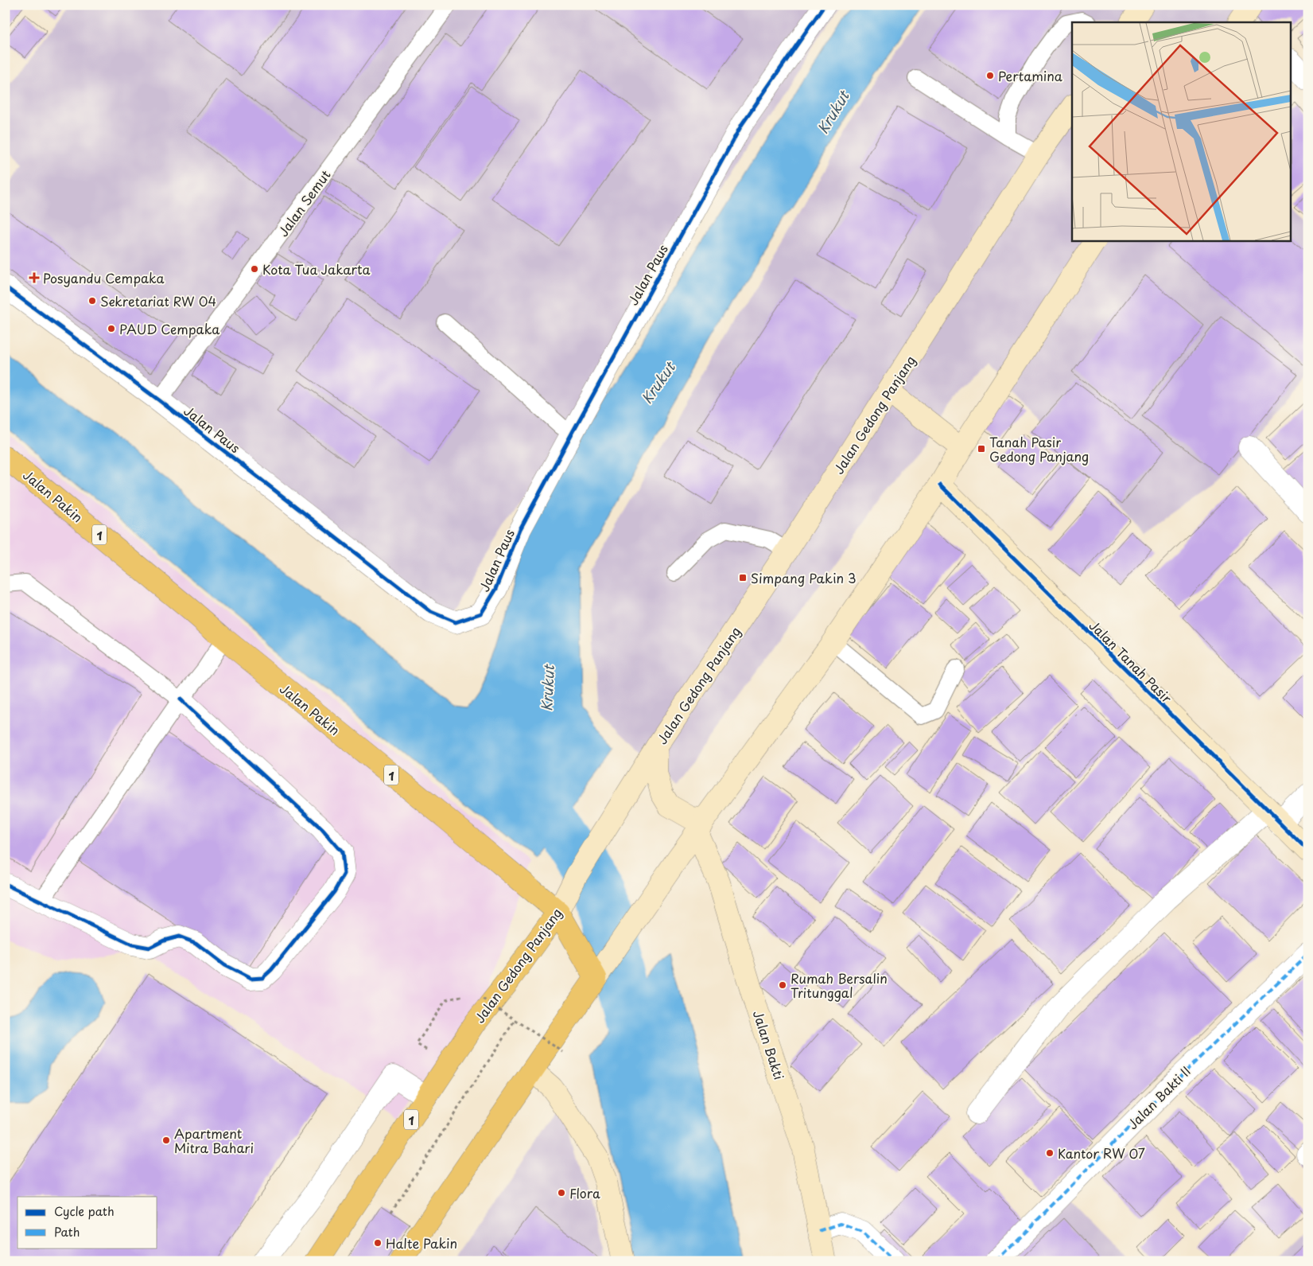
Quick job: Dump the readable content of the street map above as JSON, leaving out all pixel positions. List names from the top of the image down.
{
  "streets": {
    "highway": ["Jalan Gedong Panjang", "Jalan Pakin", "1"],
    "main road": ["Jalan Tanah Pasir", "Jalan Bakti"],
    "street": ["Jalan Paus", "Jalan Bakti II"],
    "lane": ["Jalan Semut"]
  },
  "crossings": [
    ["Jalan Semut", "Jalan Paus"],
    ["Jalan Gedong Panjang", "Jalan Pakin"]
  ],
  "water": ["Krukut"],
  "places": {
    "other": [
      "Pertamina",
      "Kota Tua Jakarta",
      "Sekretariat RW 04",
      "PAUD Cempaka",
      "Rumah Bersalin Tritunggal",
      "Apartment Mitra Bahari",
      "Kantor RW 07",
      "Flora",
      "Halte Pakin"
    ],
    "health": ["Posyandu Cempaka"],
    "transit": ["Tanah Pasir Gedong Panjang", "Simpang Pakin 3"]
  },
  "legend": ["Cycle path", "Path"]
}
